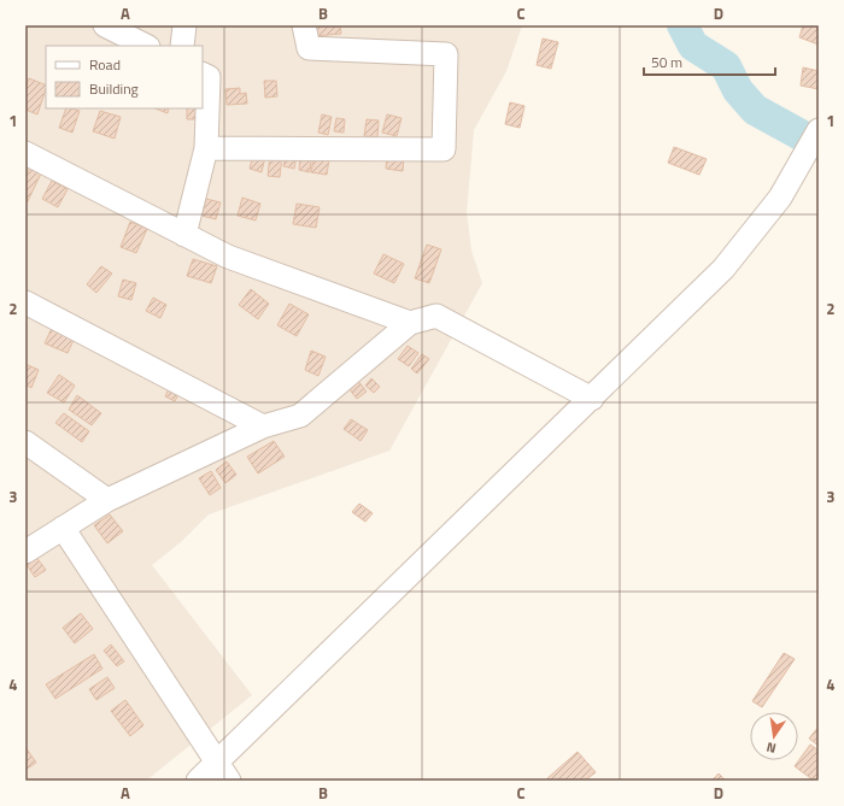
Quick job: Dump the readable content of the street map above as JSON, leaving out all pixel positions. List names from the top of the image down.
{
  "legend": ["Road", "Building"],
  "scale_bar": "50 m",
  "north": "bottom",
  "grid": {
    "columns": [
      "A",
      "B",
      "C",
      "D"
    ],
    "rows": [
      "1",
      "2",
      "3",
      "4"
    ]
  }
}
